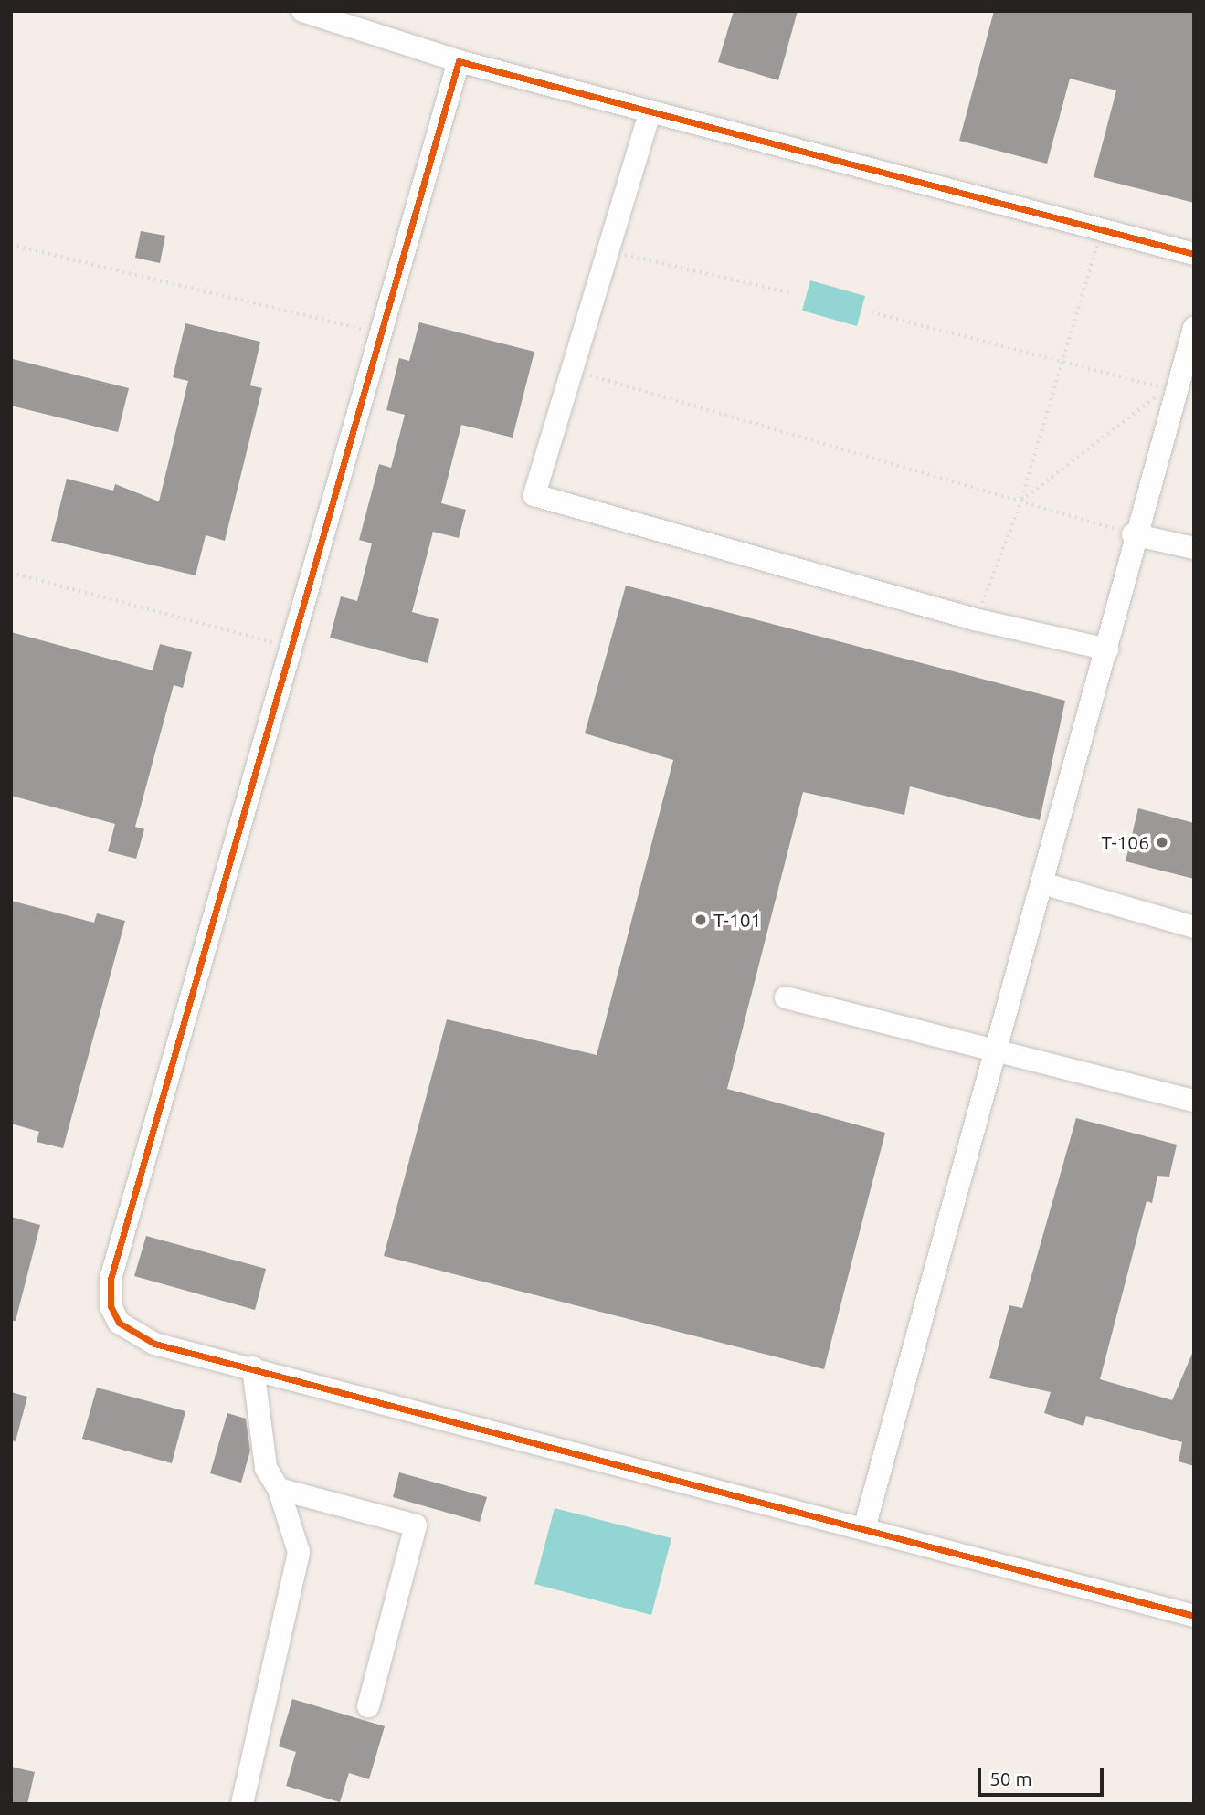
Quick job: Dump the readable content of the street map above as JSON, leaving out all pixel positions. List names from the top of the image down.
{
  "places": ["Т-106", "Т-101"],
  "scale_bar": "50 m"
}
